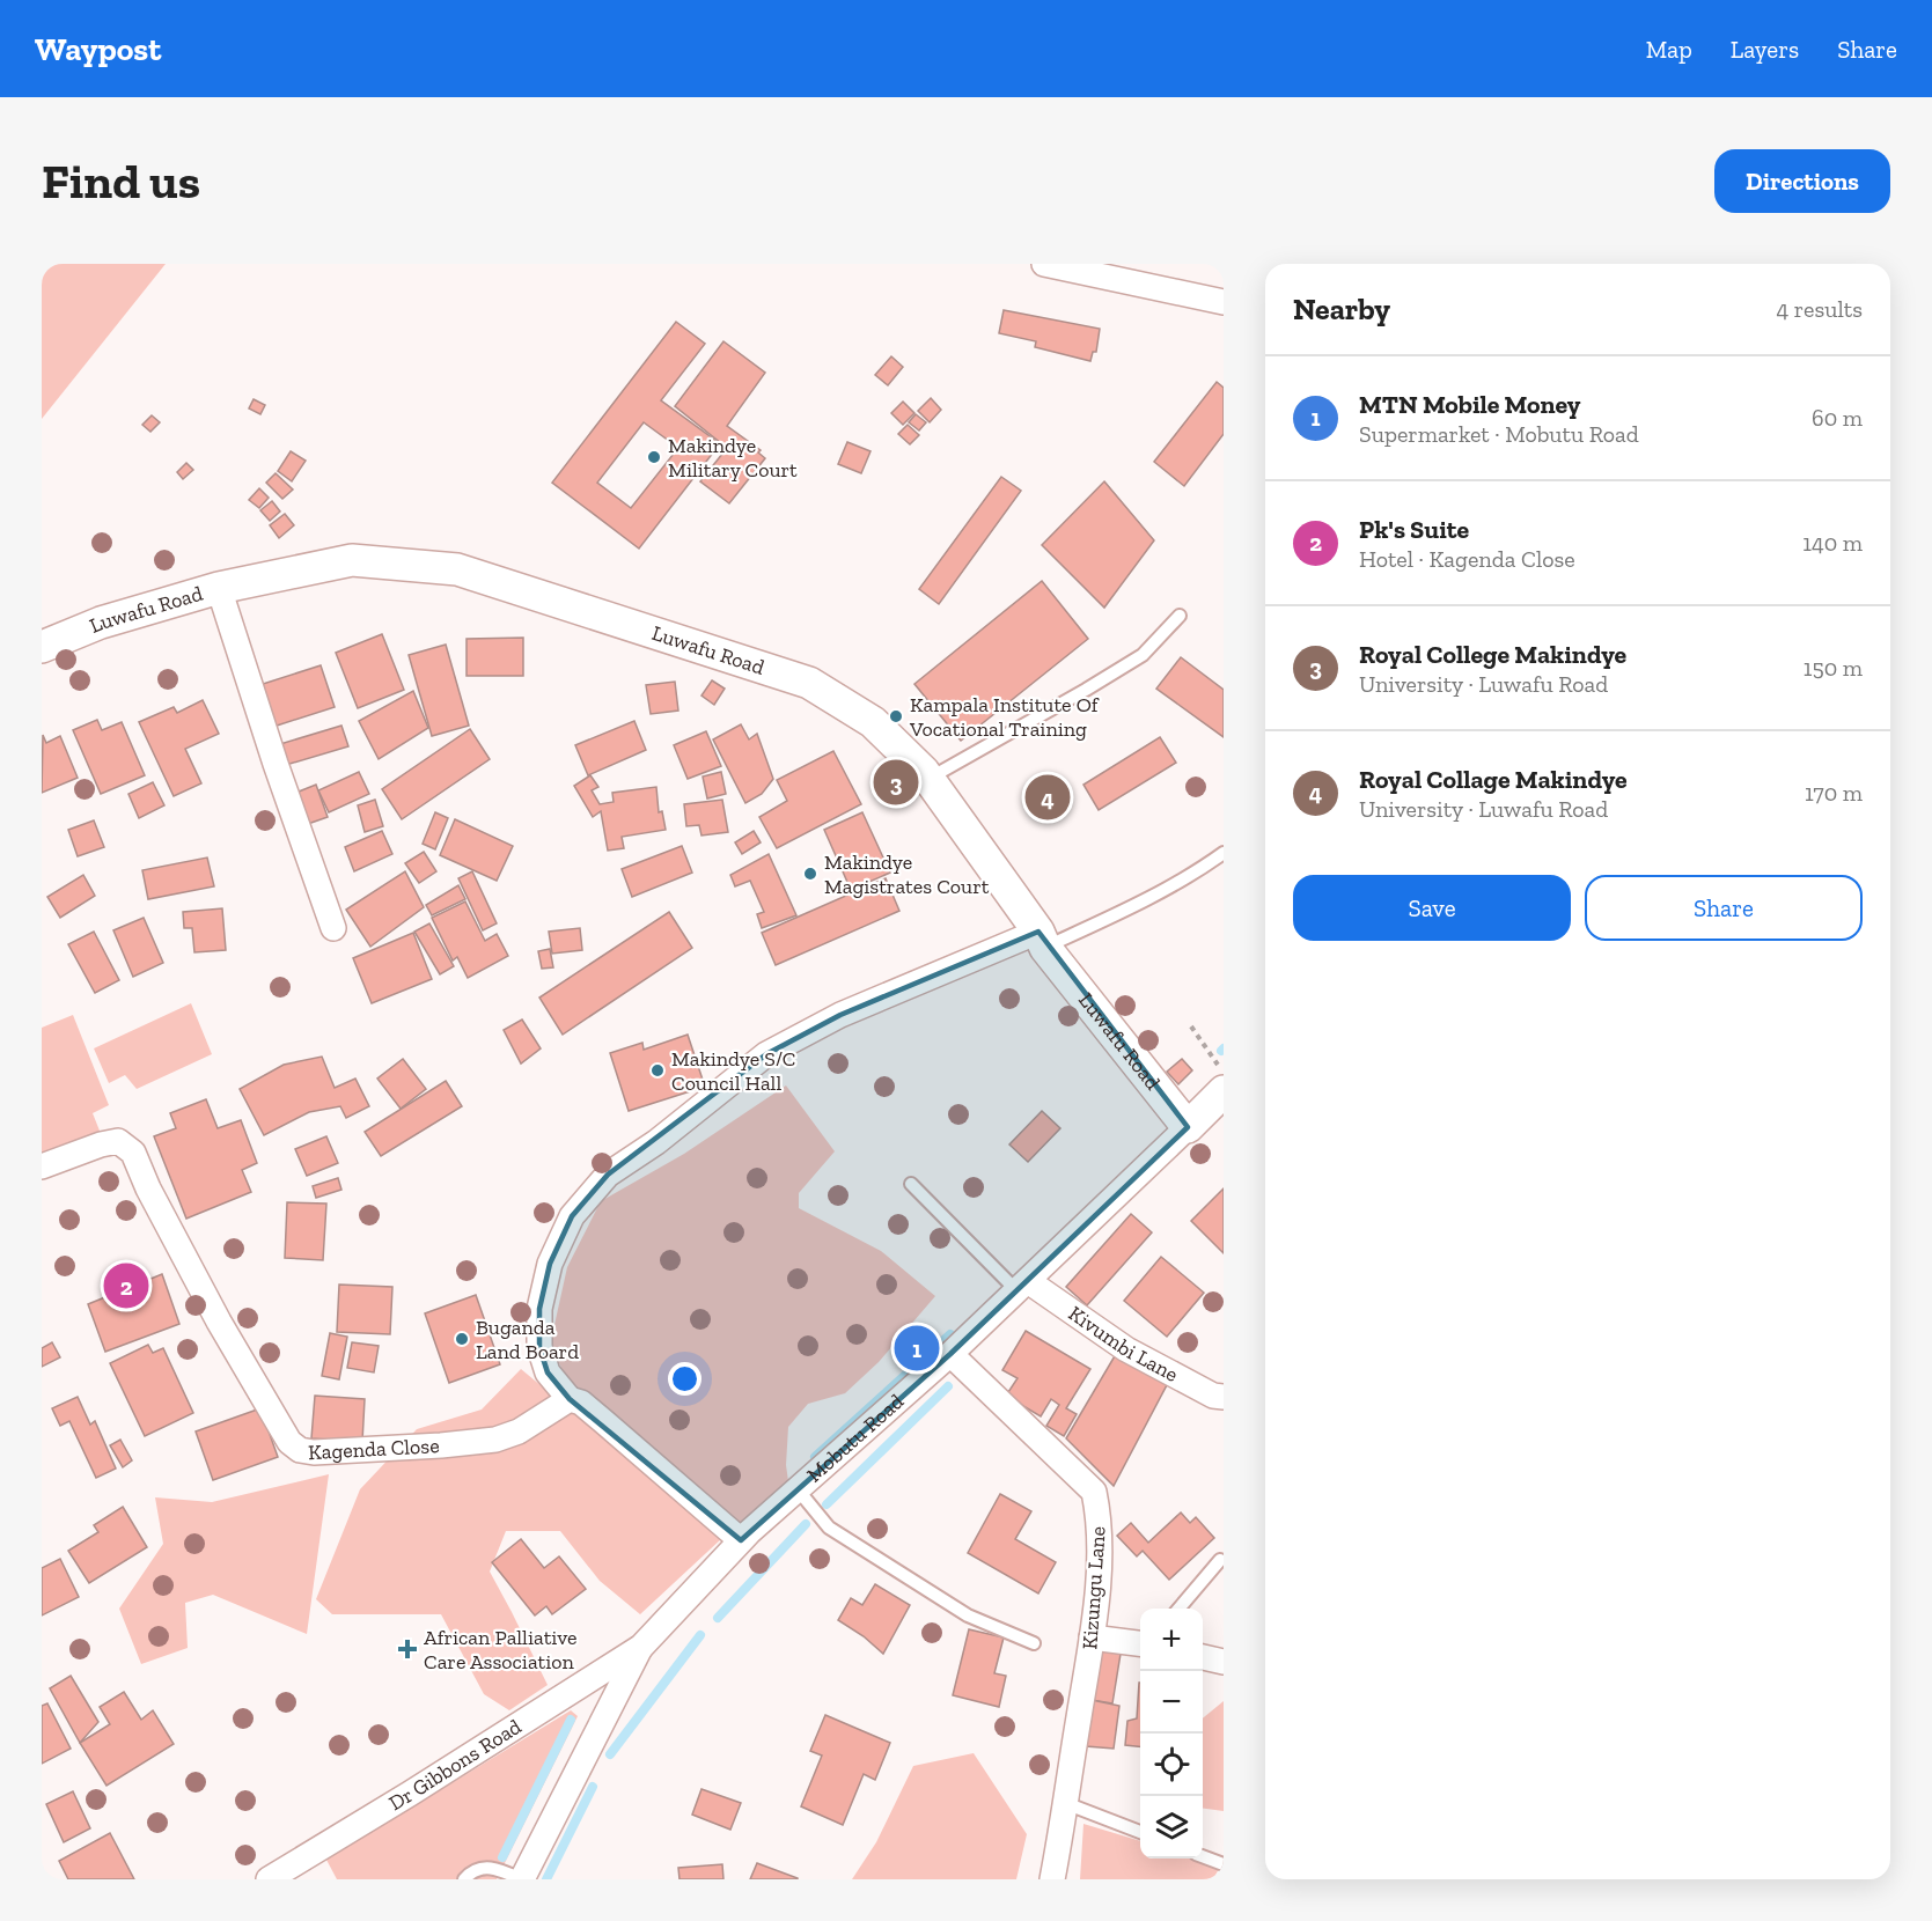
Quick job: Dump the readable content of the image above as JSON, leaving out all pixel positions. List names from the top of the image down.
{
  "streets": {
    "street": [
      "Luwafu Road",
      "Kivumbi Lane",
      "Mobutu Road",
      "Kagenda Close",
      "Kizungu Lane",
      "Dr Gibbons Road"
    ]
  },
  "crossings": [
    ["Luwafu Road", "Mobutu Road"],
    ["Kivumbi Lane", "Mobutu Road"],
    ["Mobutu Road", "Kizungu Lane"],
    ["Mobutu Road", "Dr Gibbons Road"]
  ],
  "places": {
    "other": [
      "Makindye Military Court",
      "Kampala Institute Of Vocational Training",
      "Makindye Magistrates Court",
      "Makindye S/C Council Hall",
      "Buganda Land Board"
    ],
    "health": ["African Palliative Care Association"]
  },
  "page": {
    "header": "Waypost",
    "nav": ["Map", "Layers", "Share"],
    "buttons": [
      "Directions",
      ["Save", "Share"]
    ],
    "title": "Find us",
    "heading": ["Nearby", "4 results"],
    "list": [
      {
        "mark": "1",
        "name": "MTN Mobile Money",
        "note": "Supermarket · Mobutu Road",
        "value": "60 m"
      },
      {
        "mark": "2",
        "name": "Pk's Suite",
        "note": "Hotel · Kagenda Close",
        "value": "140 m"
      },
      {
        "mark": "3",
        "name": "Royal College Makindye",
        "note": "University · Luwafu Road",
        "value": "150 m"
      },
      {
        "mark": "4",
        "name": "Royal Collage Makindye",
        "note": "University · Luwafu Road",
        "value": "170 m"
      }
    ],
    "pins": [
      "3",
      "4",
      "2",
      "1"
    ],
    "map_buttons": ["+", "−"]
  }
}
